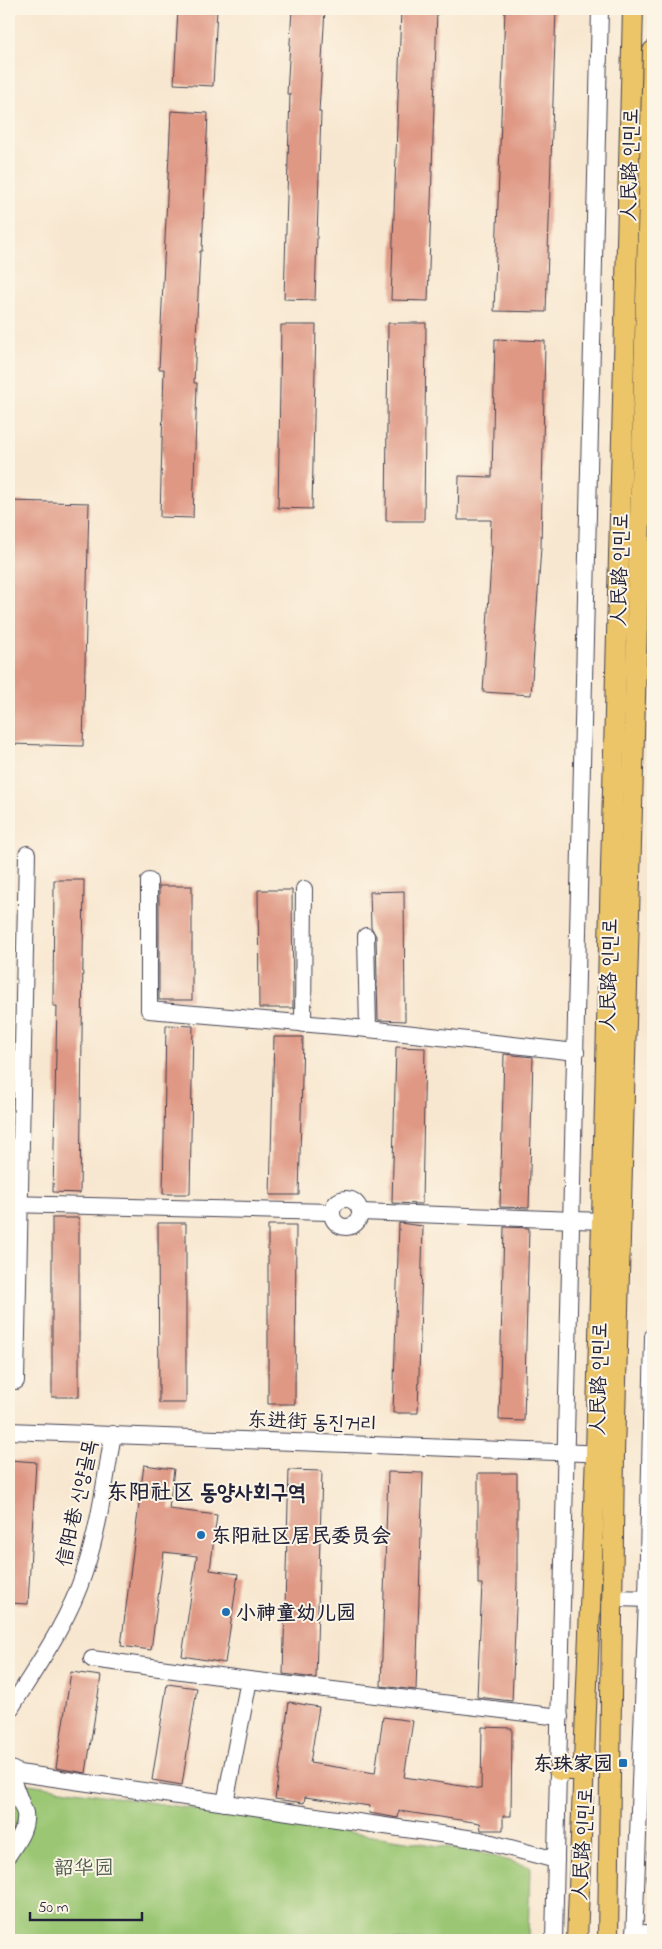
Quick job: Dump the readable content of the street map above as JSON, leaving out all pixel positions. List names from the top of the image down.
{
  "streets": {
    "main road": ["人民路 인민로"],
    "street": ["东进街 동진거리", "信阳巷 신양골목"]
  },
  "crossings": [
    ["人民路 인민로", "东进街 동진거리"],
    ["东进街 동진거리", "信阳巷 신양골목"]
  ],
  "districts": ["东阳社区 동양사회구역"],
  "parks": ["韶华园"],
  "places": {
    "other": ["东阳社区居民委员会", "小神童幼儿园"],
    "transit": ["东珠家园"]
  },
  "scale_bar": "50 m"
}
